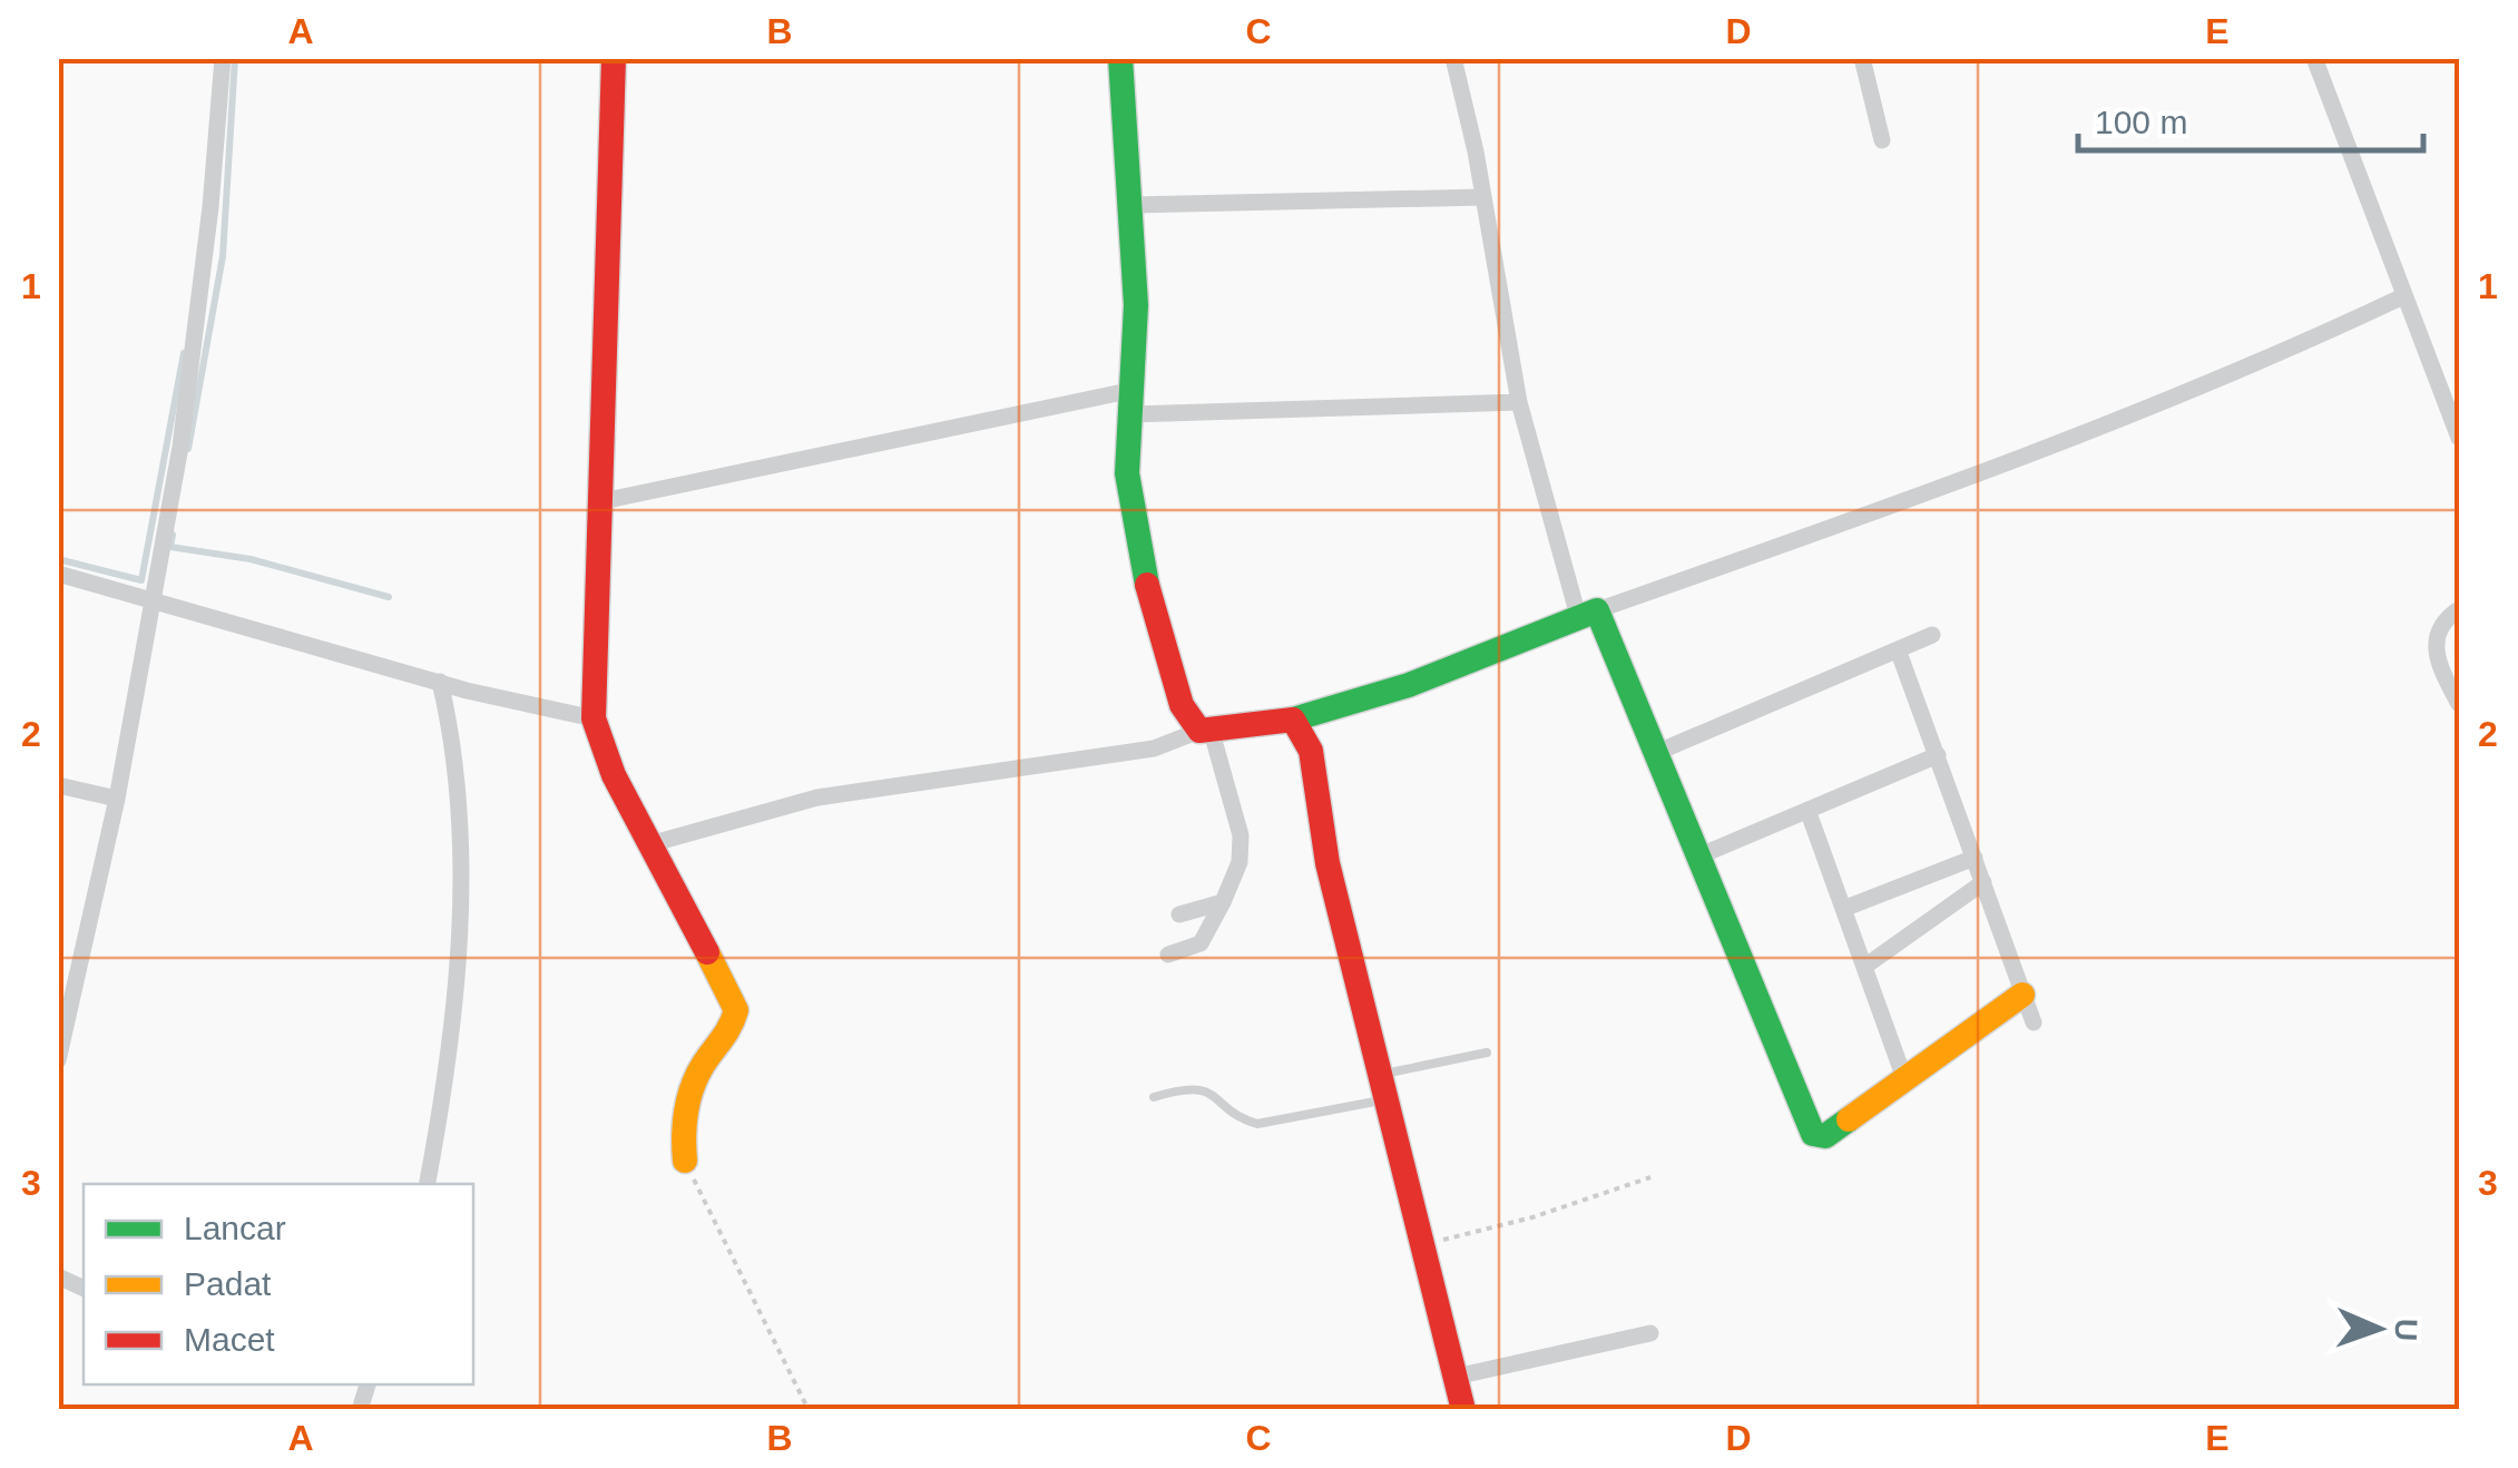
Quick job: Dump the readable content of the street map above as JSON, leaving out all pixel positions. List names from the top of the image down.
{
  "legend": ["Lancar", "Padat", "Macet"],
  "scale_bar": "100 m",
  "north": "right",
  "grid": {
    "columns": [
      "A",
      "B",
      "C",
      "D",
      "E"
    ],
    "rows": ["1", "2", "3"]
  }
}
